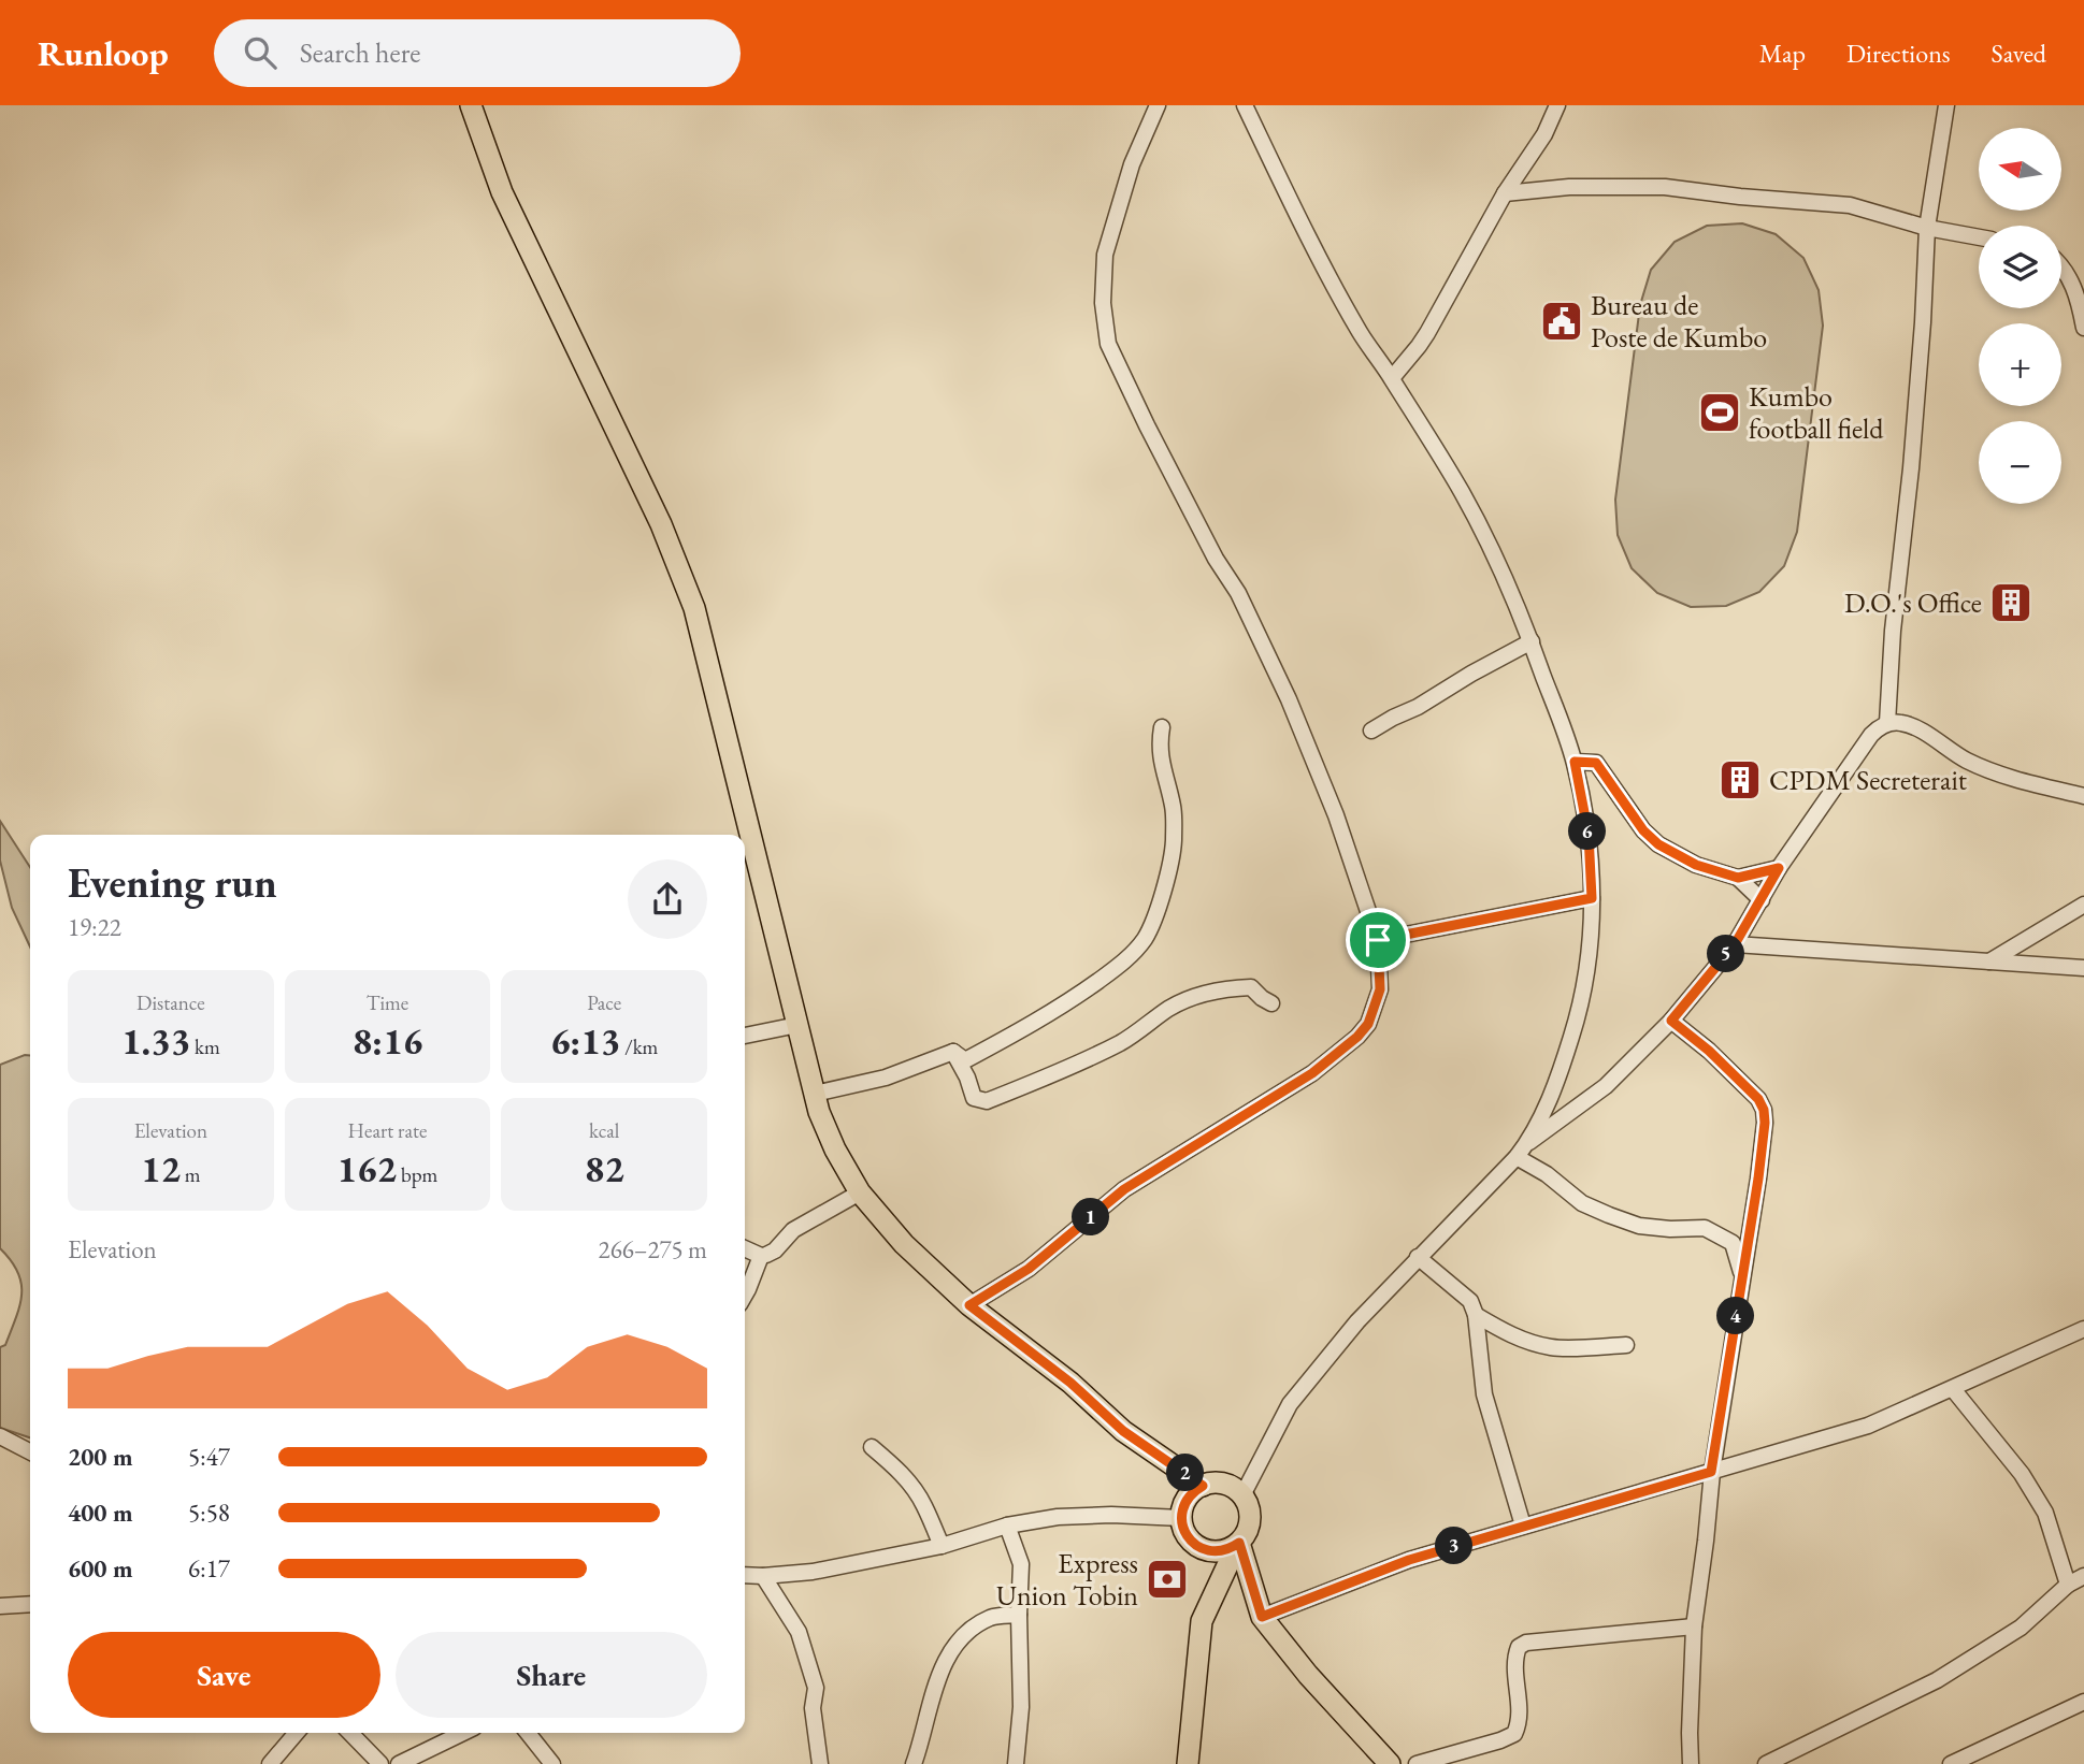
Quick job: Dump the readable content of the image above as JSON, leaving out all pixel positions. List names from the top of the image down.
{
  "places": {
    "public building": ["Bureau de Poste de Kumbo"],
    "sports": ["Kumbo football field"],
    "building": ["D.O.'s Office", "CPDM Secreterait"],
    "bank": ["Express Union Tobin"]
  },
  "north": "left",
  "page": {
    "header": "Runloop",
    "search": "Search here",
    "nav": ["Map", "Directions", "Saved"],
    "map_buttons": ["+", "−"],
    "pins": [
      "6",
      "5",
      "1",
      "4",
      "2",
      "3"
    ],
    "heading": ["Evening run", "19:22"],
    "stats": [
      ["Distance", "1.33 km"],
      ["Time", "8:16"],
      ["Pace", "6:13 /km"],
      ["Elevation", "12 m"],
      ["Heart rate", "162 bpm"],
      ["kcal", "82"]
    ],
    "chart": ["Elevation", "266–275 m"],
    "list": [
      {
        "name": "200 m",
        "note": "5:47"
      },
      {
        "name": "400 m",
        "note": "5:58"
      },
      {
        "name": "600 m",
        "note": "6:17"
      }
    ],
    "buttons": ["Save", "Share"]
  }
}
